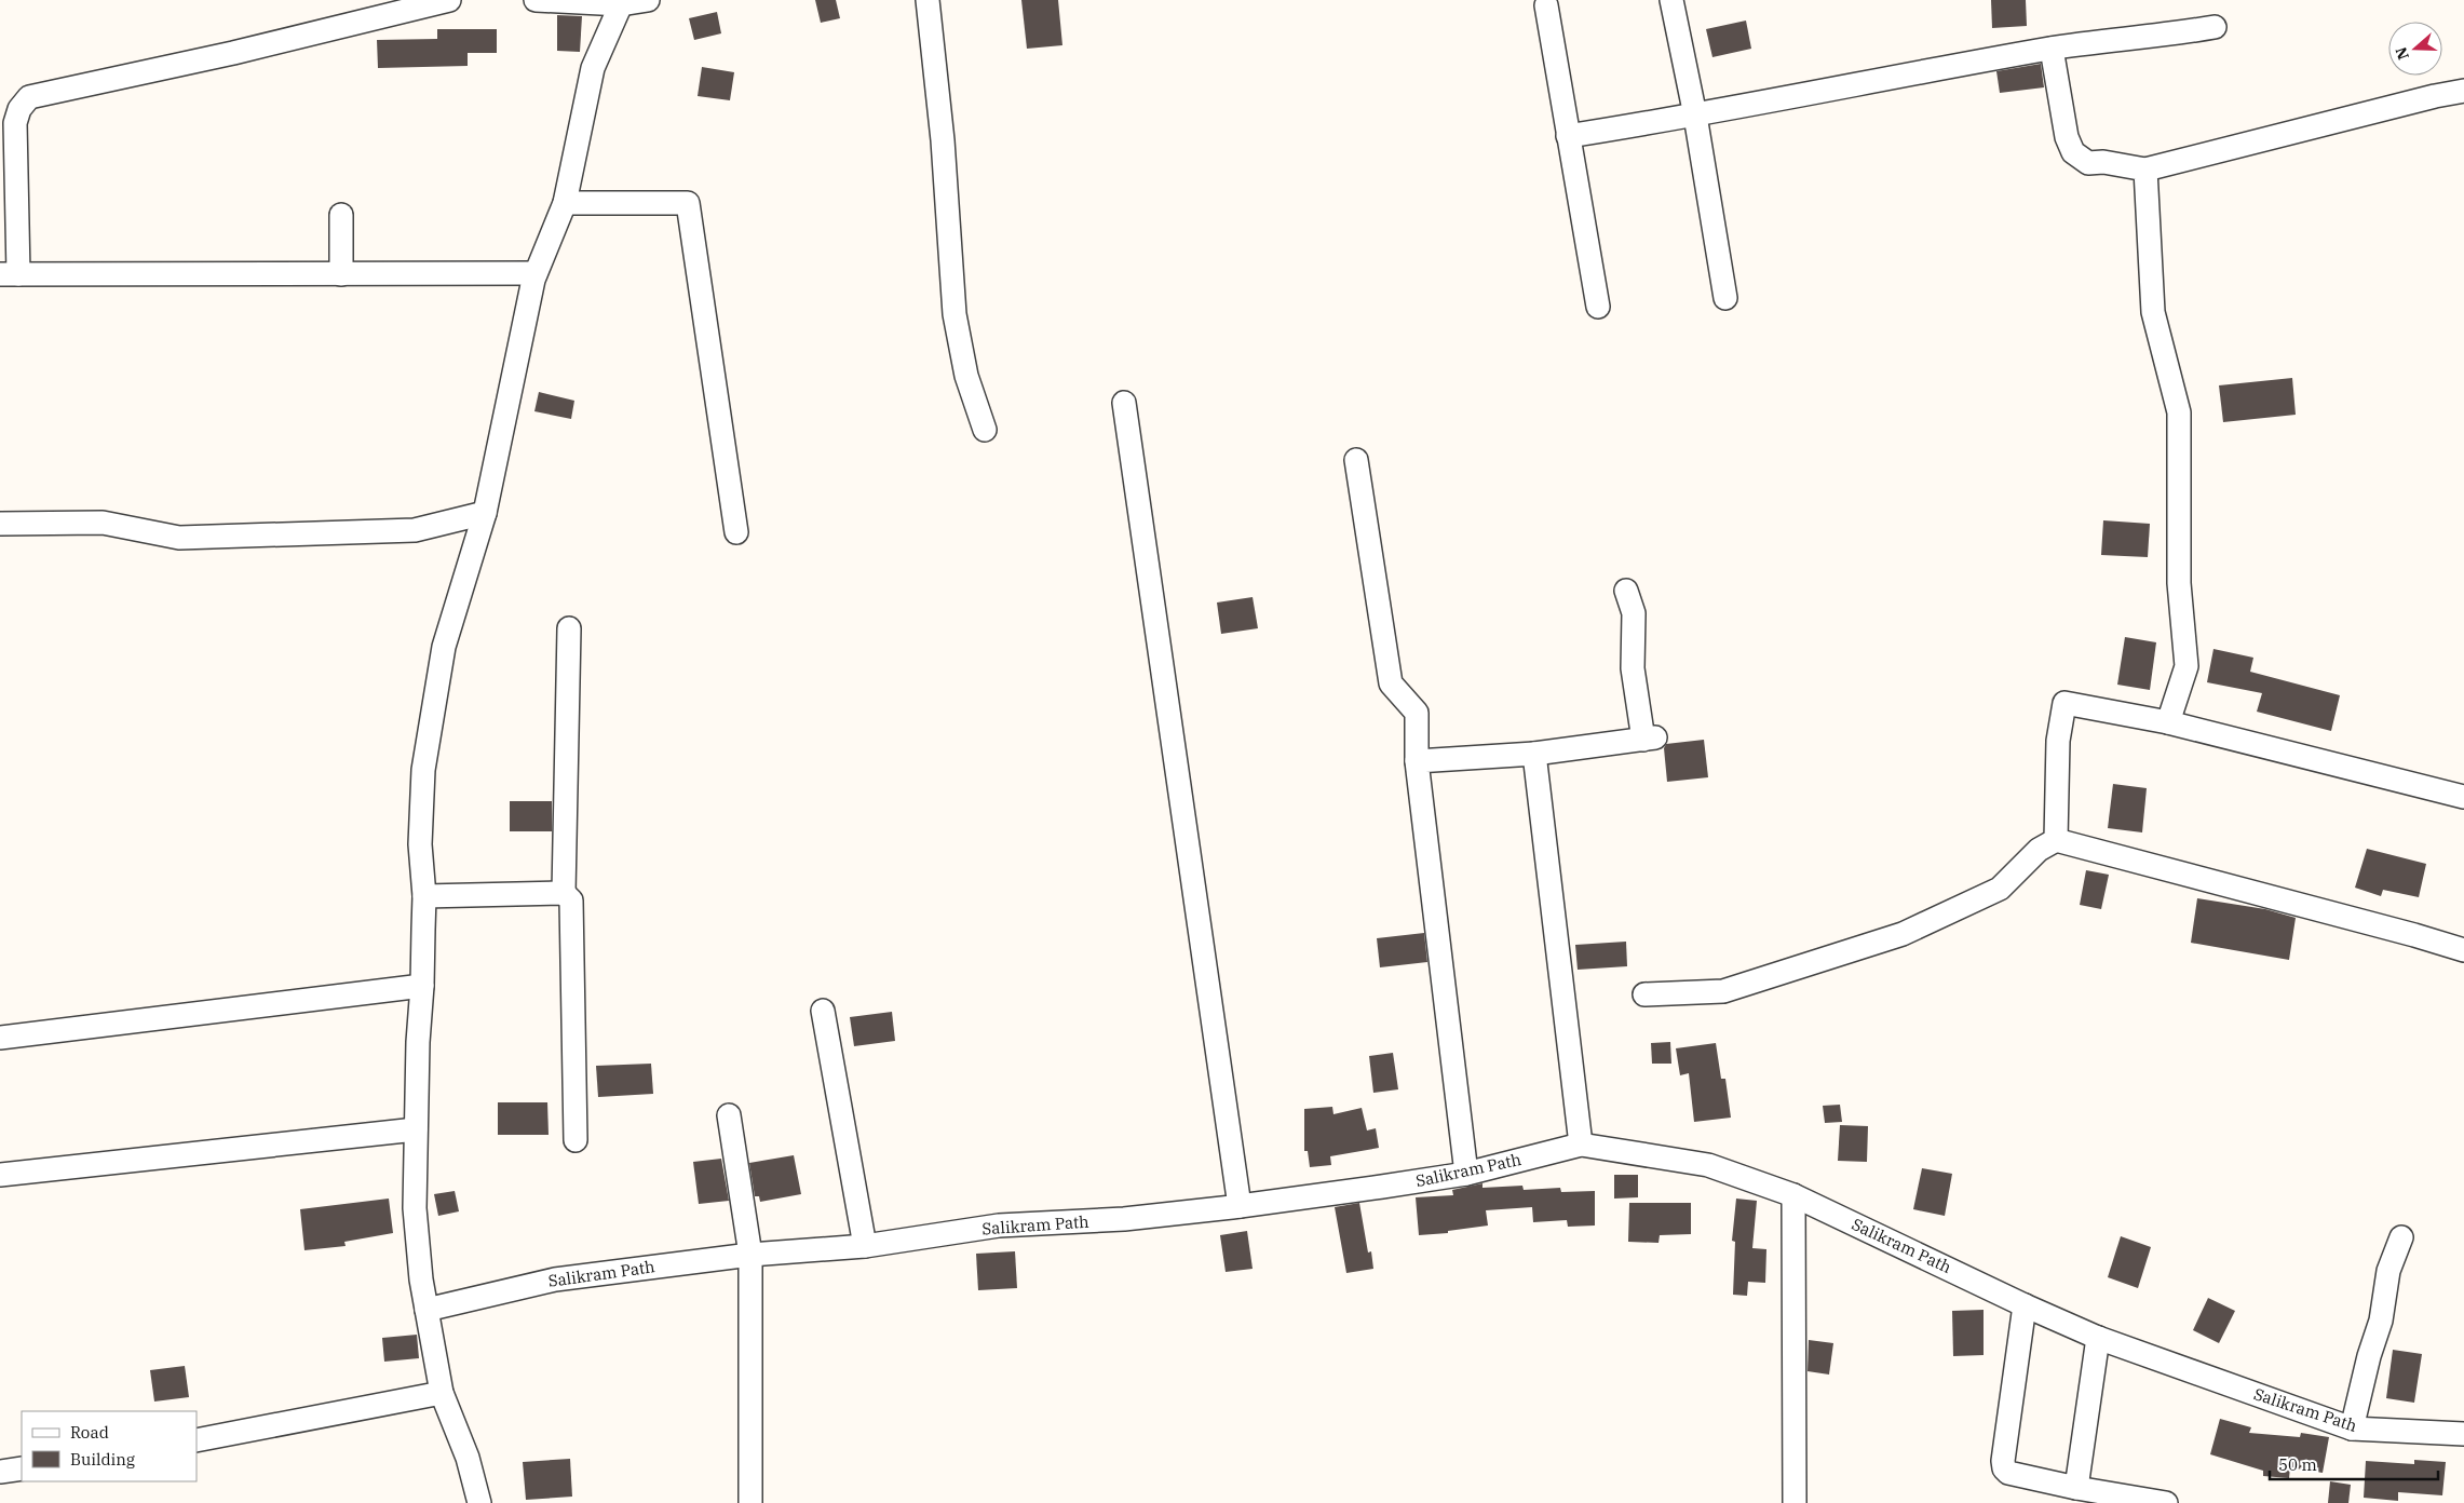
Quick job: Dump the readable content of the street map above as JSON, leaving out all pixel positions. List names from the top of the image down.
{
  "streets": {
    "street": ["Salikram Path"]
  },
  "legend": ["Road", "Building"],
  "scale_bar": "50 m",
  "north": "left"
}
